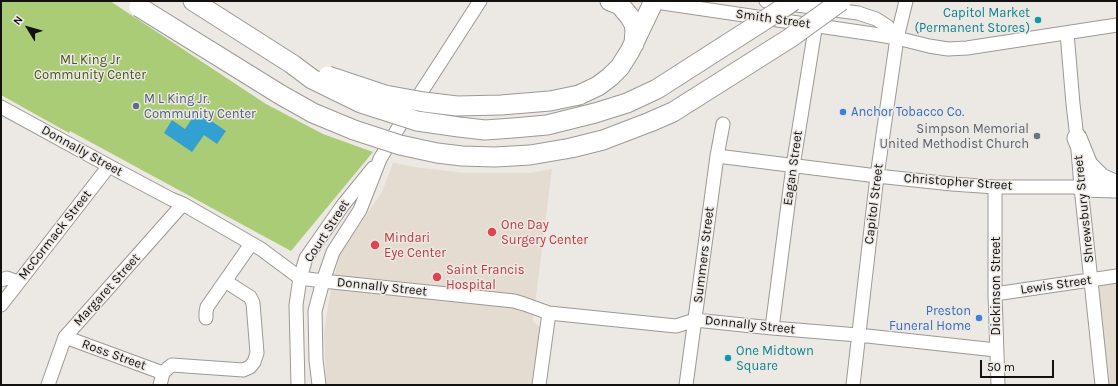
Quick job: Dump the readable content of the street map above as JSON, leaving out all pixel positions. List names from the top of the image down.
{
  "streets": {
    "street": [
      "Smith Street",
      "Donnally Street",
      "Eagan Street",
      "Christopher Street",
      "Capitol Street",
      "Shrewsbury Street",
      "Court Street",
      "McCormack Street",
      "Summers Street",
      "Lewis Street",
      "Dickinson Street",
      "Margaret Street",
      "Ross Street"
    ]
  },
  "crossings": [
    ["Smith Street", "Eagan Street"],
    ["Smith Street", "Capitol Street"],
    ["Smith Street", "Shrewsbury Street"],
    ["Donnally Street", "Eagan Street"],
    ["Donnally Street", "Capitol Street"],
    ["Donnally Street", "Court Street"],
    ["Donnally Street", "McCormack Street"],
    ["Donnally Street", "Summers Street"],
    ["Donnally Street", "Dickinson Street"],
    ["Donnally Street", "Margaret Street"],
    ["Eagan Street", "Christopher Street"],
    ["Christopher Street", "Capitol Street"],
    ["Christopher Street", "Shrewsbury Street"],
    ["Christopher Street", "Summers Street"],
    ["Christopher Street", "Dickinson Street"],
    ["Shrewsbury Street", "Lewis Street"],
    ["Lewis Street", "Dickinson Street"],
    ["Margaret Street", "Ross Street"]
  ],
  "parks": ["ML King Jr Community Center"],
  "places": [
    "Capitol Market (Permanent Stores)",
    "M L King Jr. Community Center",
    "Anchor Tobacco Co.",
    "Simpson Memorial United Methodist Church",
    "One Day Surgery Center",
    "Mindari Eye Center",
    "Saint Francis Hospital",
    "Preston Funeral Home",
    "One Midtown Square"
  ],
  "scale_bar": "50 m",
  "north": "top left"
}
